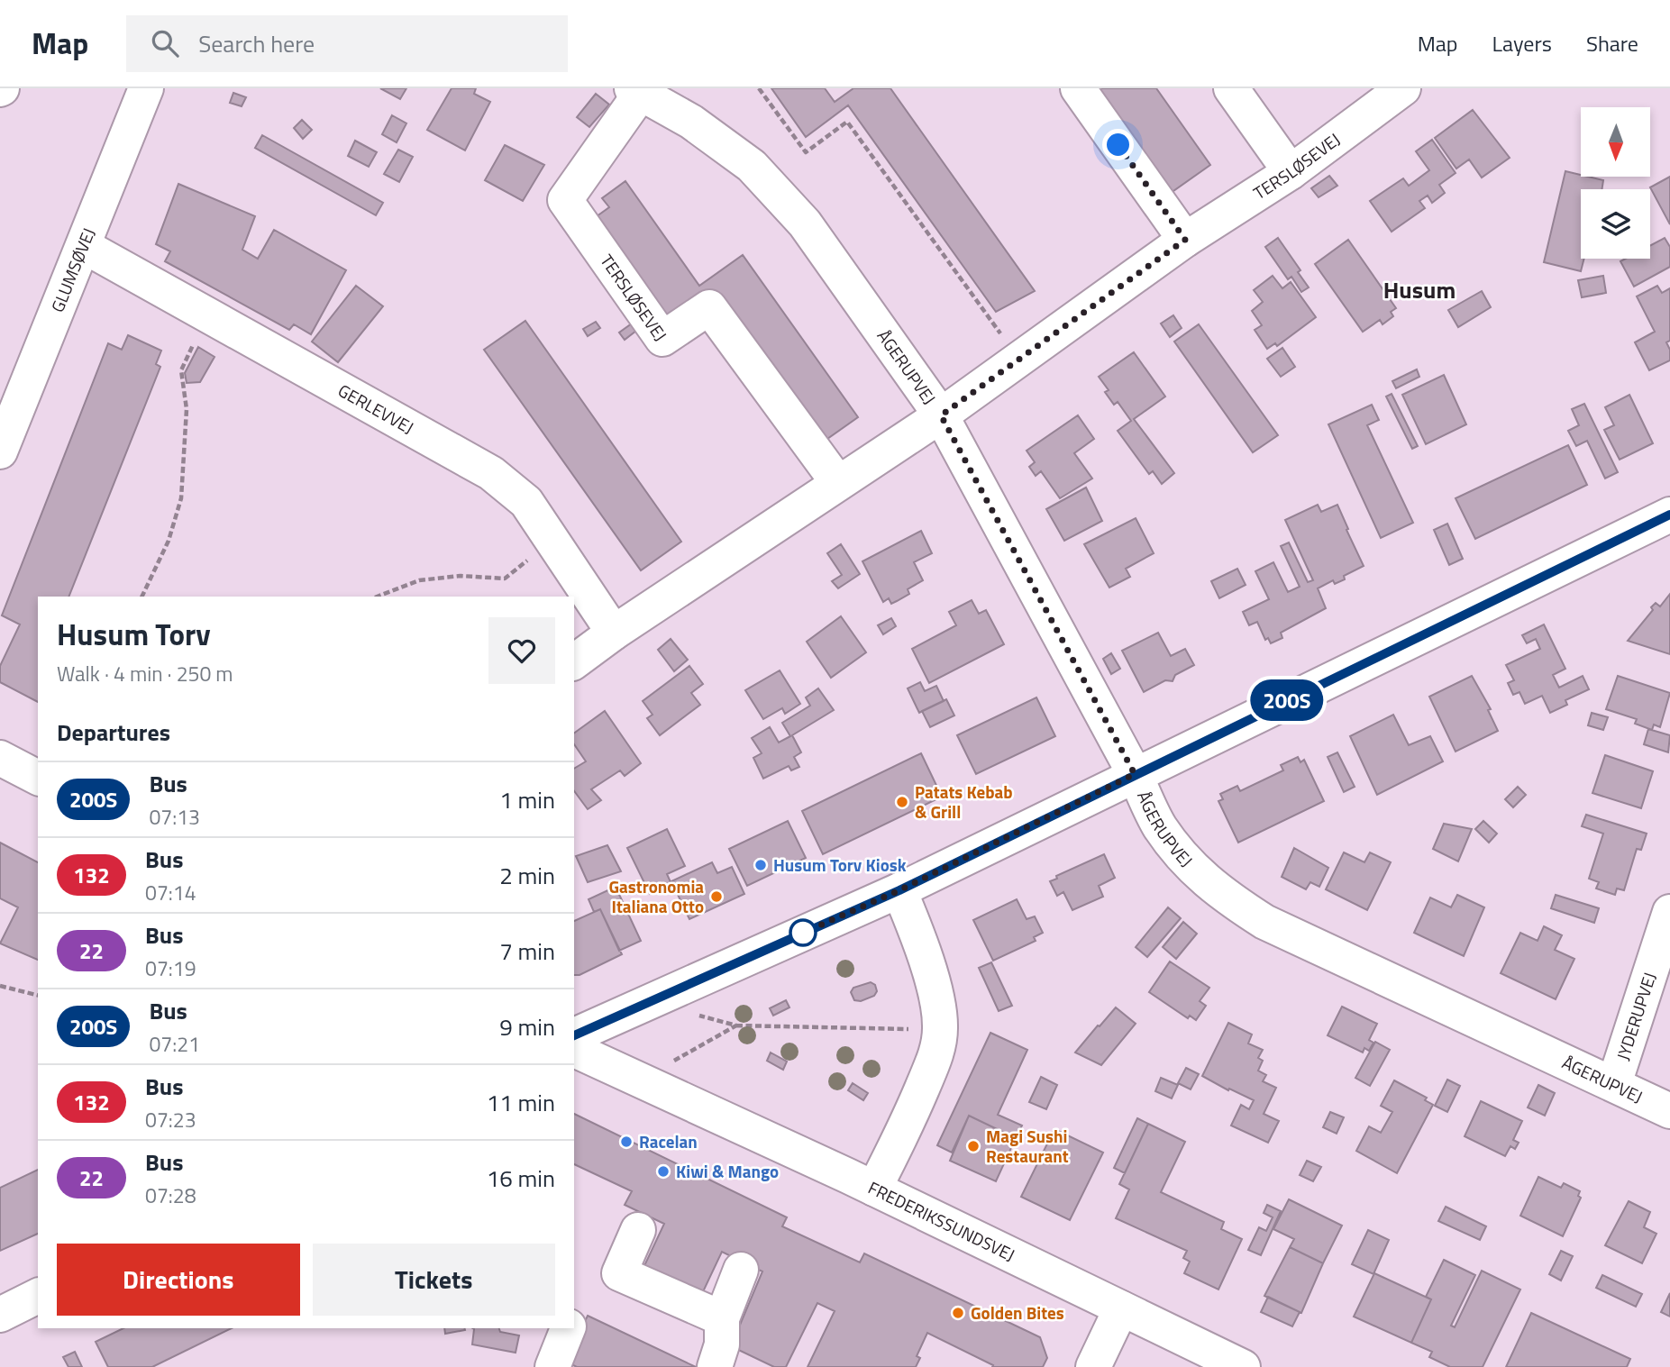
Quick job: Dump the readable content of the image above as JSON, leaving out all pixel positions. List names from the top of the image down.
{
  "streets": {
    "street": [
      "TERSLØSEVEJ",
      "GLUMSØVEJ",
      "ÅGERUPVEJ",
      "GERLEVVEJ",
      "JYDERUPVEJ",
      "FREDERIKSSUNDSVEJ"
    ]
  },
  "crossings": [
    ["TERSLØSEVEJ", "ÅGERUPVEJ"],
    ["TERSLØSEVEJ", "GERLEVVEJ"],
    ["GLUMSØVEJ", "GERLEVVEJ"],
    ["ÅGERUPVEJ", "JYDERUPVEJ"]
  ],
  "districts": ["Husum"],
  "places": [
    "Patats Kebab & Grill",
    "Husum Torv Kiosk",
    "Gastronomia Italiana Otto",
    "Racelan",
    "Magi Sushi Restaurant",
    "Kiwi & Mango",
    "Golden Bites"
  ],
  "lines": ["bus line 200S"],
  "north": "bottom",
  "page": {
    "header": "Map",
    "search": "Search here",
    "nav": ["Map", "Layers", "Share"],
    "on_map": "200S",
    "heading": [
      ["Husum Torv", "Walk · 4 min · 250 m"],
      "Departures"
    ],
    "list": [
      {
        "mark": "200S",
        "name": "Bus",
        "note": "07:13",
        "value": "1 min"
      },
      {
        "mark": "132",
        "name": "Bus",
        "note": "07:14",
        "value": "2 min"
      },
      {
        "mark": "22",
        "name": "Bus",
        "note": "07:19",
        "value": "7 min"
      },
      {
        "mark": "200S",
        "name": "Bus",
        "note": "07:21",
        "value": "9 min"
      },
      {
        "mark": "132",
        "name": "Bus",
        "note": "07:23",
        "value": "11 min"
      },
      {
        "mark": "22",
        "name": "Bus",
        "note": "07:28",
        "value": "16 min"
      }
    ],
    "buttons": ["Directions", "Tickets"]
  }
}
